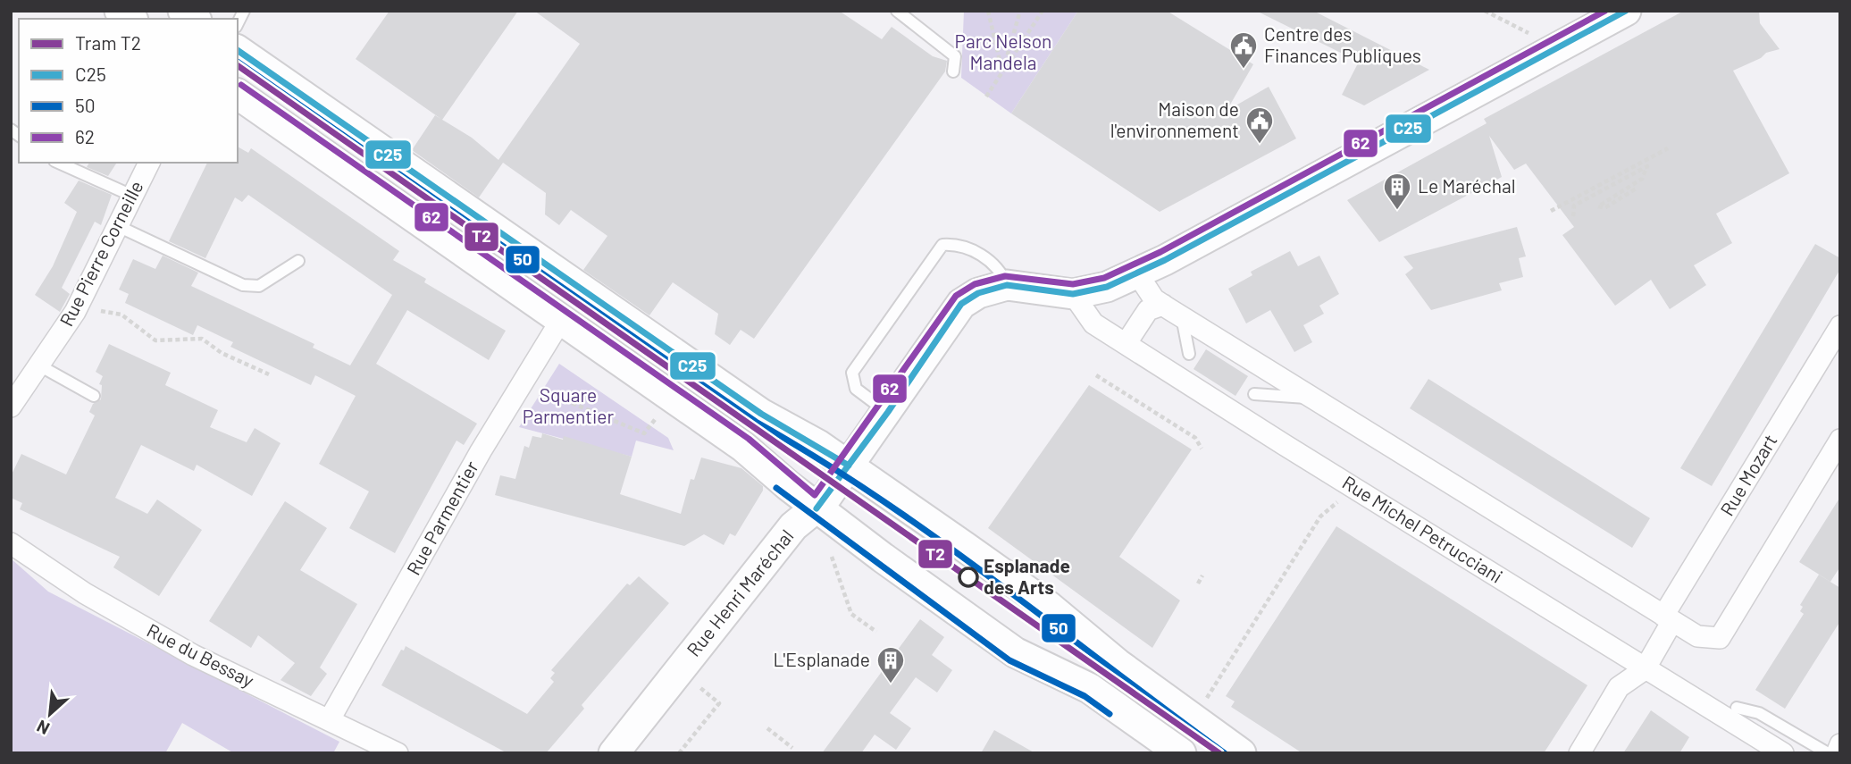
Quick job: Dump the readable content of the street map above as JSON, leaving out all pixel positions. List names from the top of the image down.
{
  "streets": {
    "main road": ["Rue Henri Maréchal"],
    "street": [
      "Rue Pierre Corneille",
      "Rue Mozart",
      "Rue Parmentier",
      "Rue Michel Petrucciani",
      "Rue du Bessay"
    ]
  },
  "crossings": [
    ["Rue Mozart", "Rue Michel Petrucciani"],
    ["Rue Parmentier", "Rue du Bessay"],
    ["Rue Michel Petrucciani", "Rue Henri Maréchal"]
  ],
  "parks": ["Parc Nelson Mandela", "Square Parmentier"],
  "places": {
    "public building": ["Centre des Finances Publiques", "Maison de l'environnement"],
    "building": ["Le Maréchal", "L'Esplanade"],
    "other": ["Esplanade des Arts"]
  },
  "lines": [
    "transit line C25",
    "transit line 62",
    "transit line 50",
    "tram line T2"
  ],
  "legend": [
    "Tram T2",
    "C25",
    "50",
    "62"
  ],
  "north": "bottom left"
}
